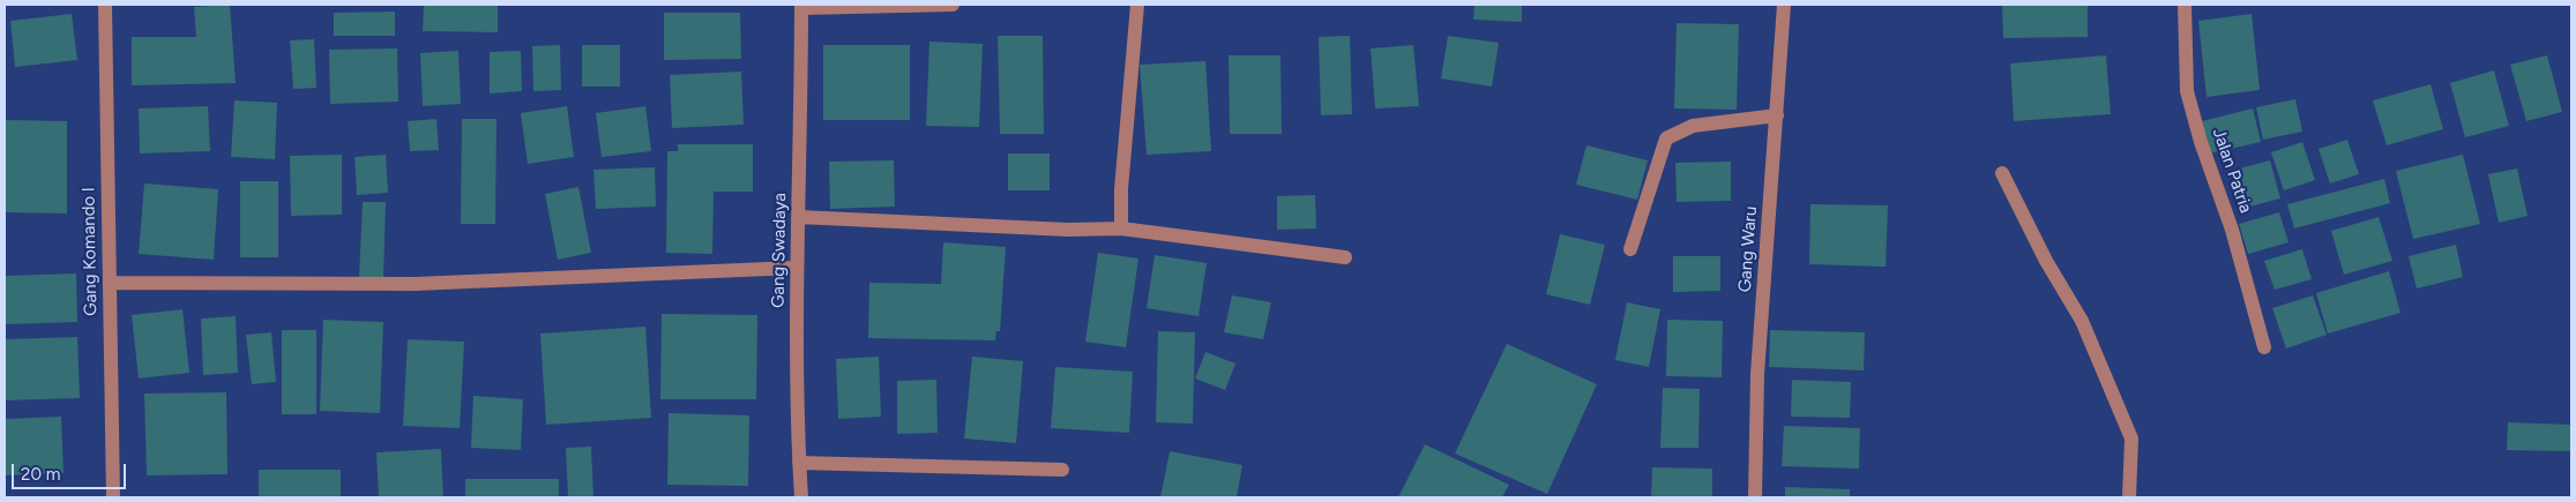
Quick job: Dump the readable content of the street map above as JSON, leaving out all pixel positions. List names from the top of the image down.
{
  "streets": {
    "street": [
      "Jalan Patria",
      "Gang Waru",
      "Gang Swadaya",
      "Gang Komando I"
    ]
  },
  "scale_bar": "20 m"
}
